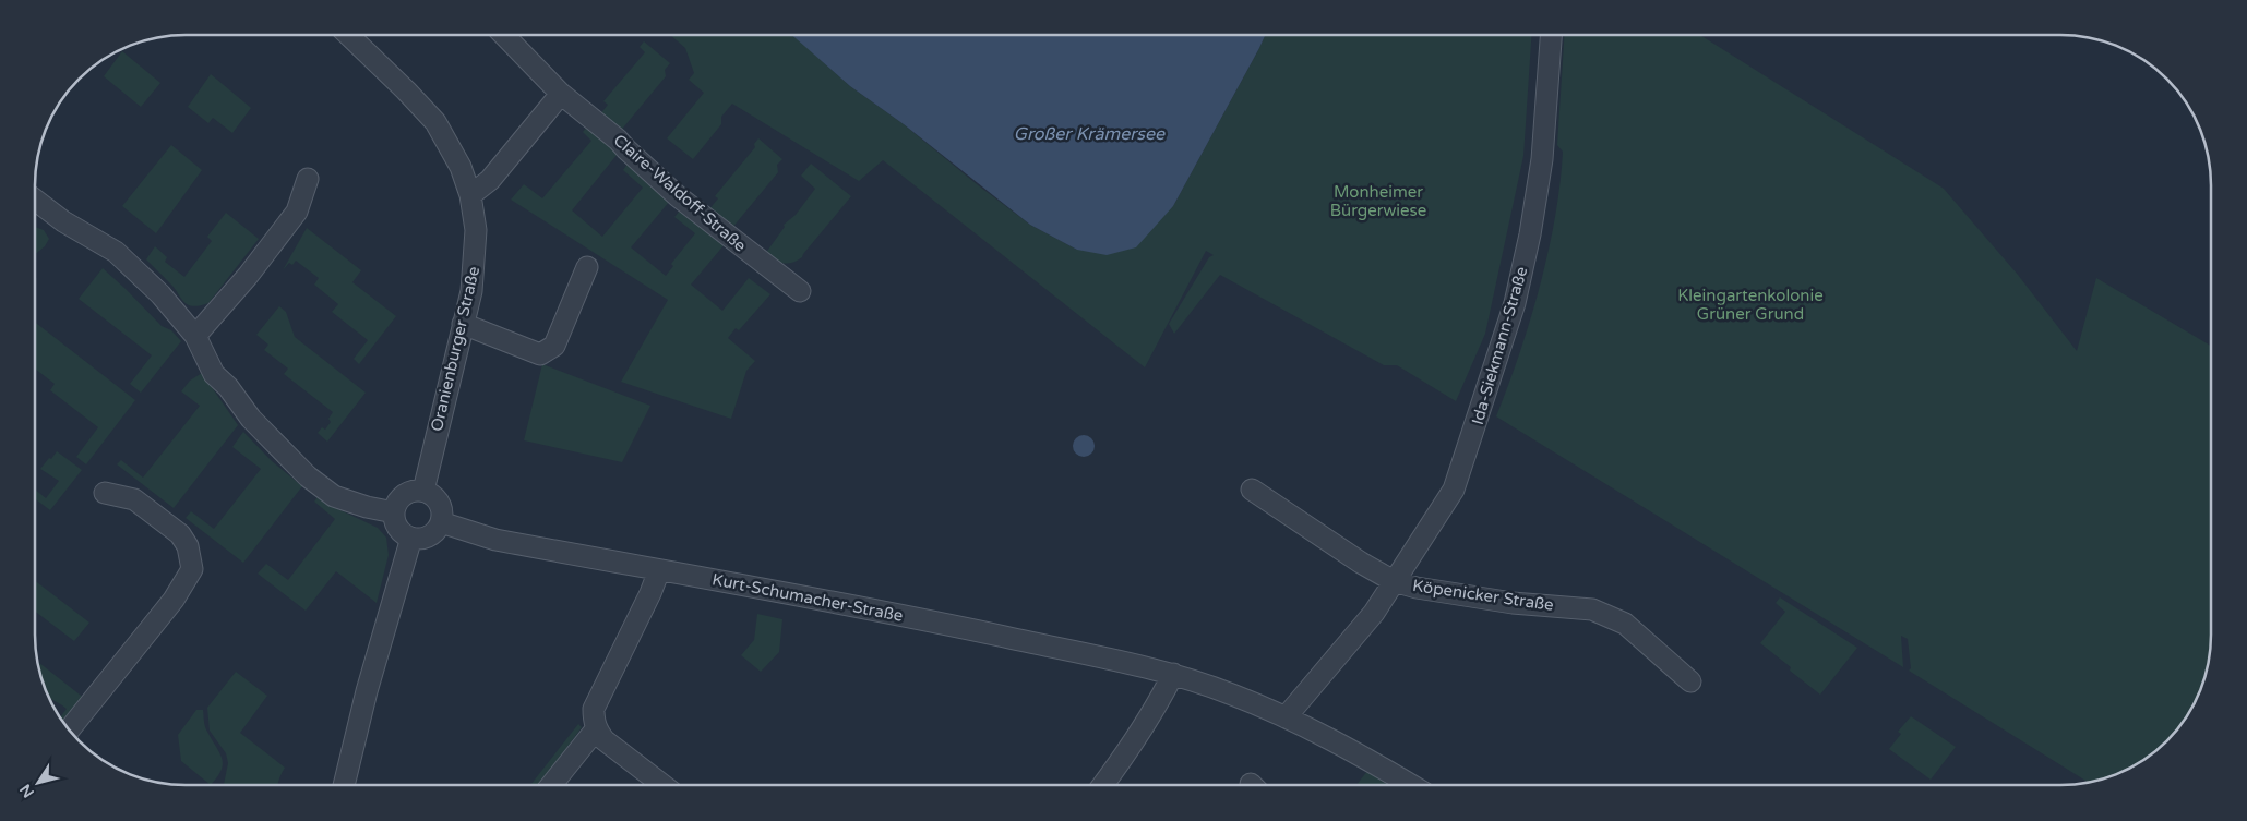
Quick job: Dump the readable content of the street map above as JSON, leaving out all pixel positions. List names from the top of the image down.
{
  "streets": {
    "street": [
      "Claire-Waldoff-Straße",
      "Ida-Siekmann-Straße",
      "Oranienburger Straße",
      "Köpenicker Straße",
      "Kurt-Schumacher-Straße"
    ]
  },
  "crossings": [
    ["Ida-Siekmann-Straße", "Köpenicker Straße"],
    ["Oranienburger Straße", "Kurt-Schumacher-Straße"],
    ["Köpenicker Straße", "Kurt-Schumacher-Straße"]
  ],
  "water": ["Großer Krämersee"],
  "parks": ["Monheimer Bürgerwiese", "Kleingartenkolonie Grüner Grund"],
  "north": "bottom left"
}
